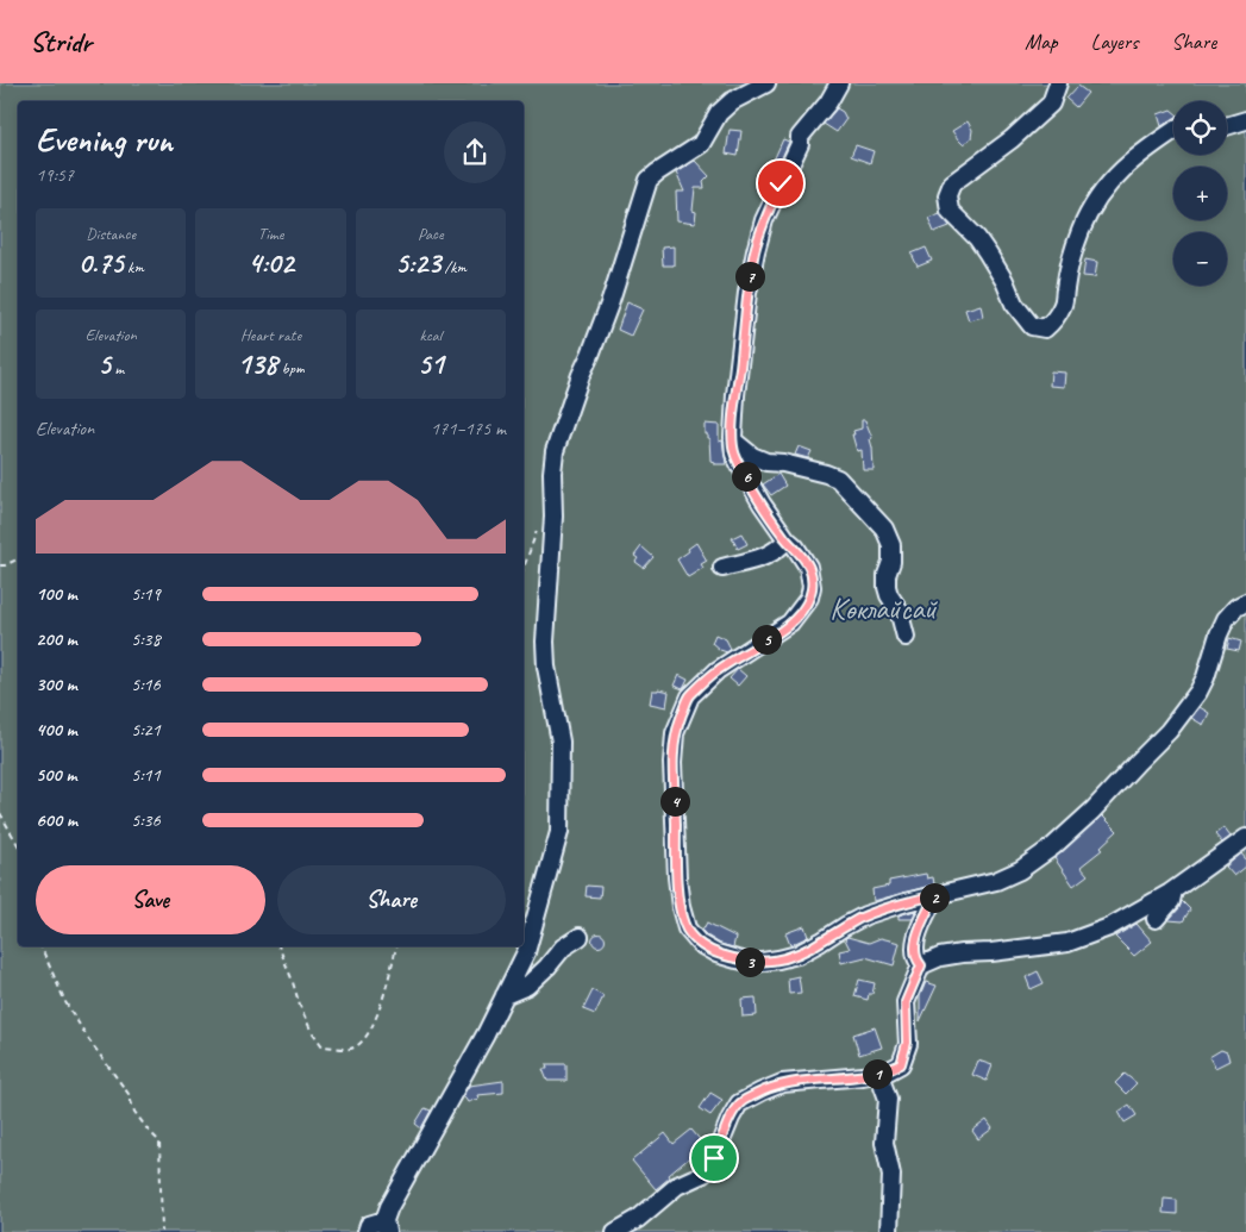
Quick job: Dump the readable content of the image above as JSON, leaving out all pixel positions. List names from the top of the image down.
{
  "parks": ["Көклайсай"],
  "page": {
    "header": "Stridr",
    "nav": ["Map", "Layers", "Share"],
    "map_buttons": ["+", "−"],
    "heading": ["Evening run", "19:57"],
    "stats": [
      ["Distance", "0.75 km"],
      ["Time", "4:02"],
      ["Pace", "5:23 /km"],
      ["Elevation", "5 m"],
      ["Heart rate", "138 bpm"],
      ["kcal", "51"]
    ],
    "pins": [
      "7",
      "6",
      "5",
      "4",
      "2",
      "3",
      "1"
    ],
    "chart": ["Elevation", "171–175 m"],
    "list": [
      {
        "name": "100 m",
        "note": "5:19"
      },
      {
        "name": "200 m",
        "note": "5:38"
      },
      {
        "name": "300 m",
        "note": "5:16"
      },
      {
        "name": "400 m",
        "note": "5:21"
      },
      {
        "name": "500 m",
        "note": "5:11"
      },
      {
        "name": "600 m",
        "note": "5:36"
      }
    ],
    "buttons": ["Save", "Share"]
  }
}
